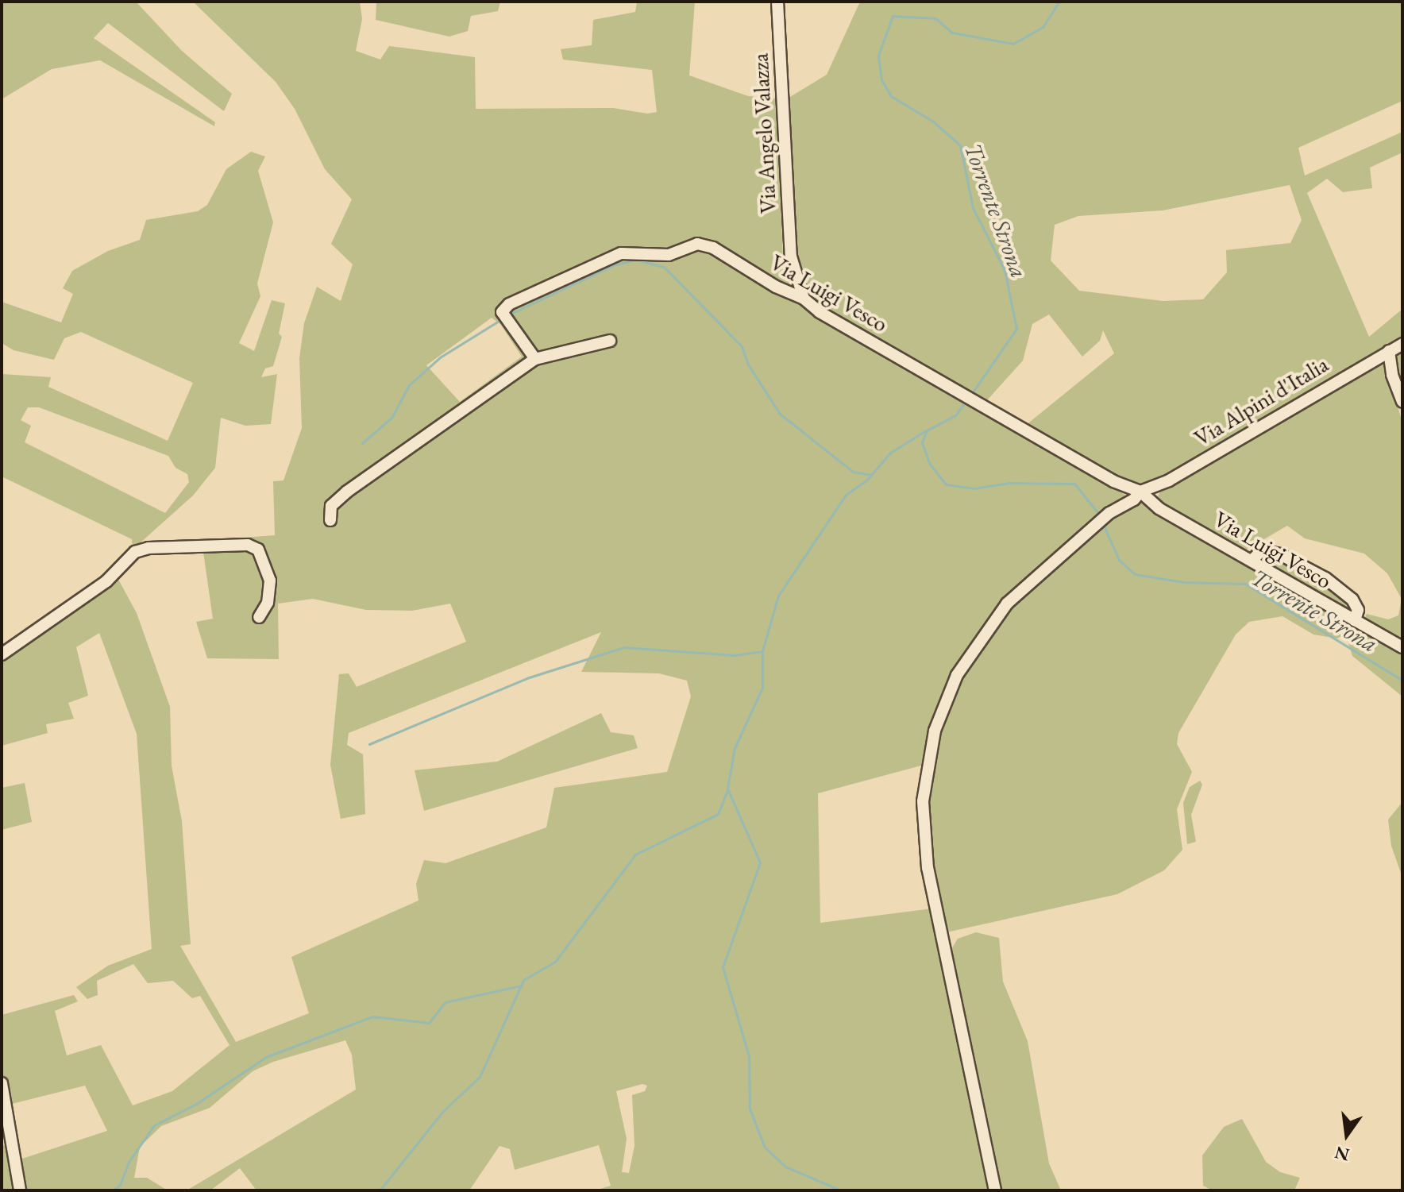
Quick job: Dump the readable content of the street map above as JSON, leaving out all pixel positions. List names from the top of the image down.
{
  "streets": {
    "street": ["Via Angelo Valazza", "Via Luigi Vesco", "Via Alpini d'Italia"]
  },
  "crossings": [
    ["Via Angelo Valazza", "Via Luigi Vesco"],
    ["Via Luigi Vesco", "Via Alpini d'Italia"]
  ],
  "water": ["Torrente Strona"],
  "north": "bottom"
}
